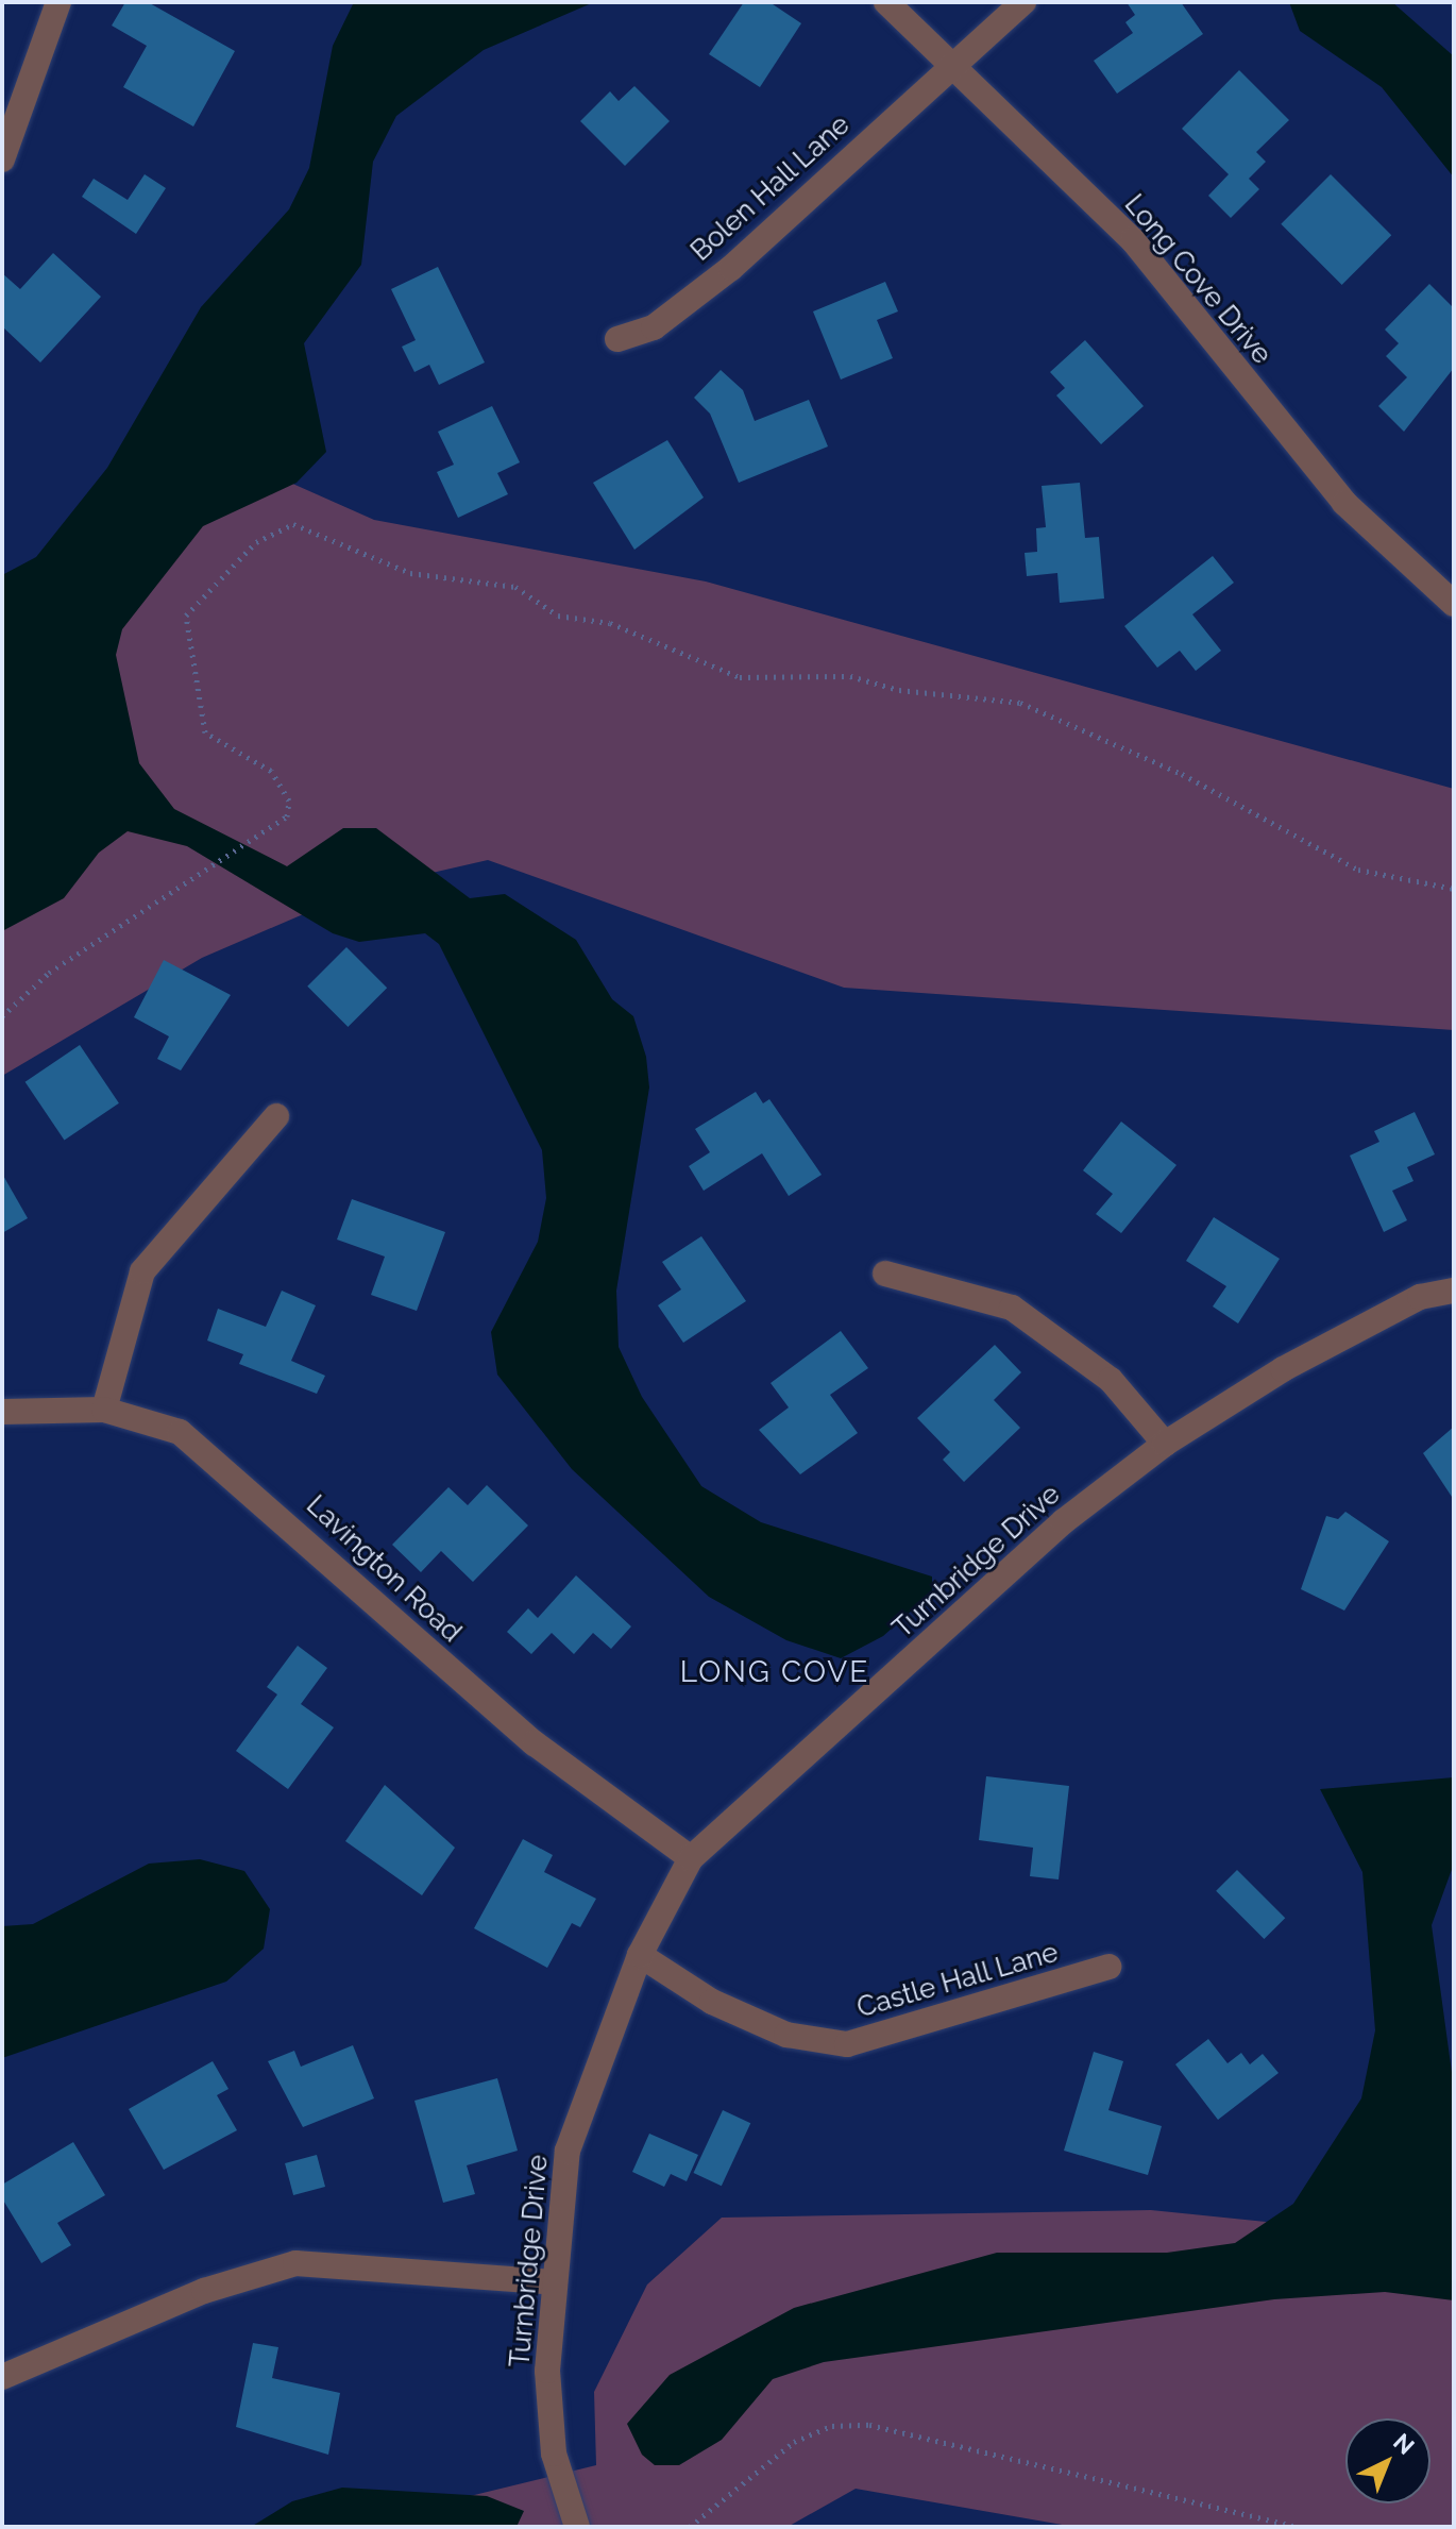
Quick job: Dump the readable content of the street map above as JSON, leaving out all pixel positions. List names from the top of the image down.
{
  "streets": {
    "street": [
      "Bolen Hall Lane",
      "Long Cove Drive",
      "Turnbridge Drive",
      "Lavington Road",
      "Castle Hall Lane"
    ]
  },
  "crossings": [
    ["Bolen Hall Lane", "Long Cove Drive"],
    ["Turnbridge Drive", "Lavington Road"],
    ["Turnbridge Drive", "Castle Hall Lane"]
  ],
  "districts": ["LONG COVE"],
  "north": "top right"
}
